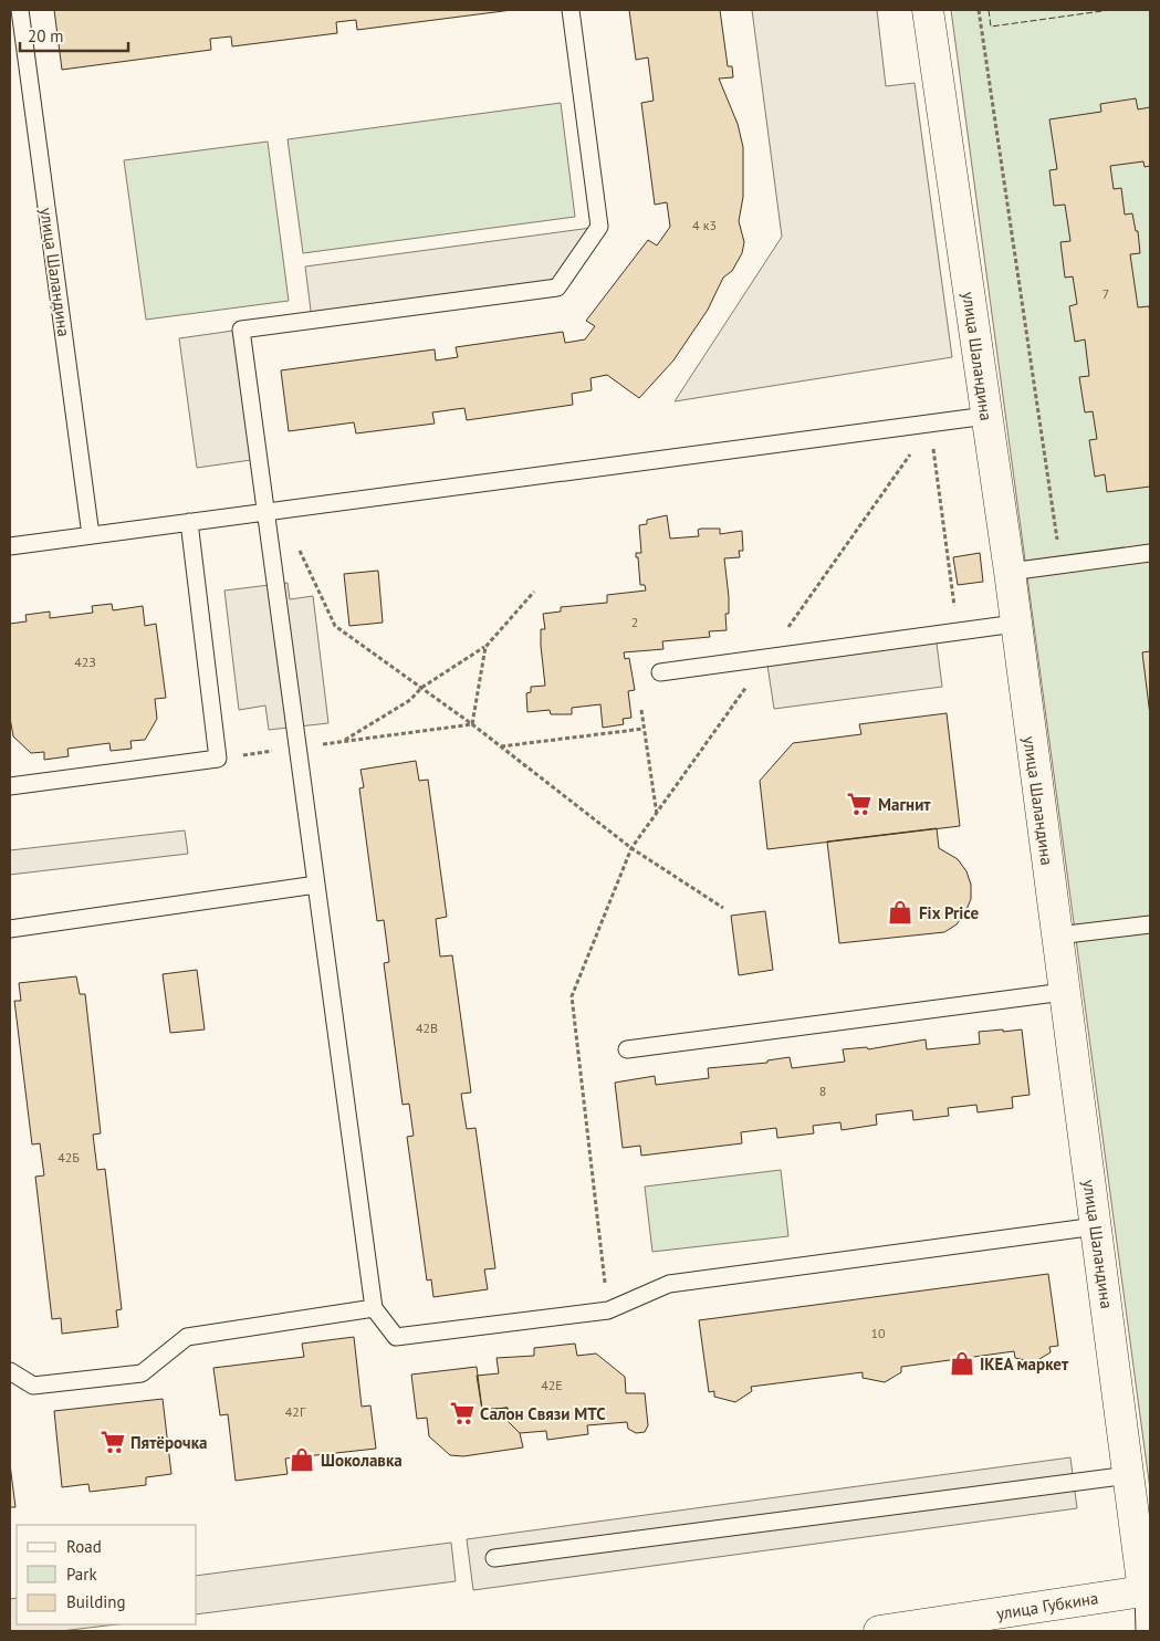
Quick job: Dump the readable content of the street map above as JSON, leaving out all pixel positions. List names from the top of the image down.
{
  "streets": {
    "street": ["улица Шаландина", "улица Губкина"]
  },
  "crossings": [
    ["улица Шаландина", "улица Губкина"]
  ],
  "places": {
    "supermarket": ["Магнит", "Салон Связи МТС", "Пятёрочка"],
    "shop": ["Fix Price", "IKEA маркет", "Шоколавка"]
  },
  "house_numbers": [
    "4 к3",
    "7",
    "2",
    "42З",
    "42В",
    "8",
    "42Б",
    "10",
    "42Е",
    "42Г"
  ],
  "legend": ["Road", "Park", "Building"],
  "scale_bar": "20 m"
}
